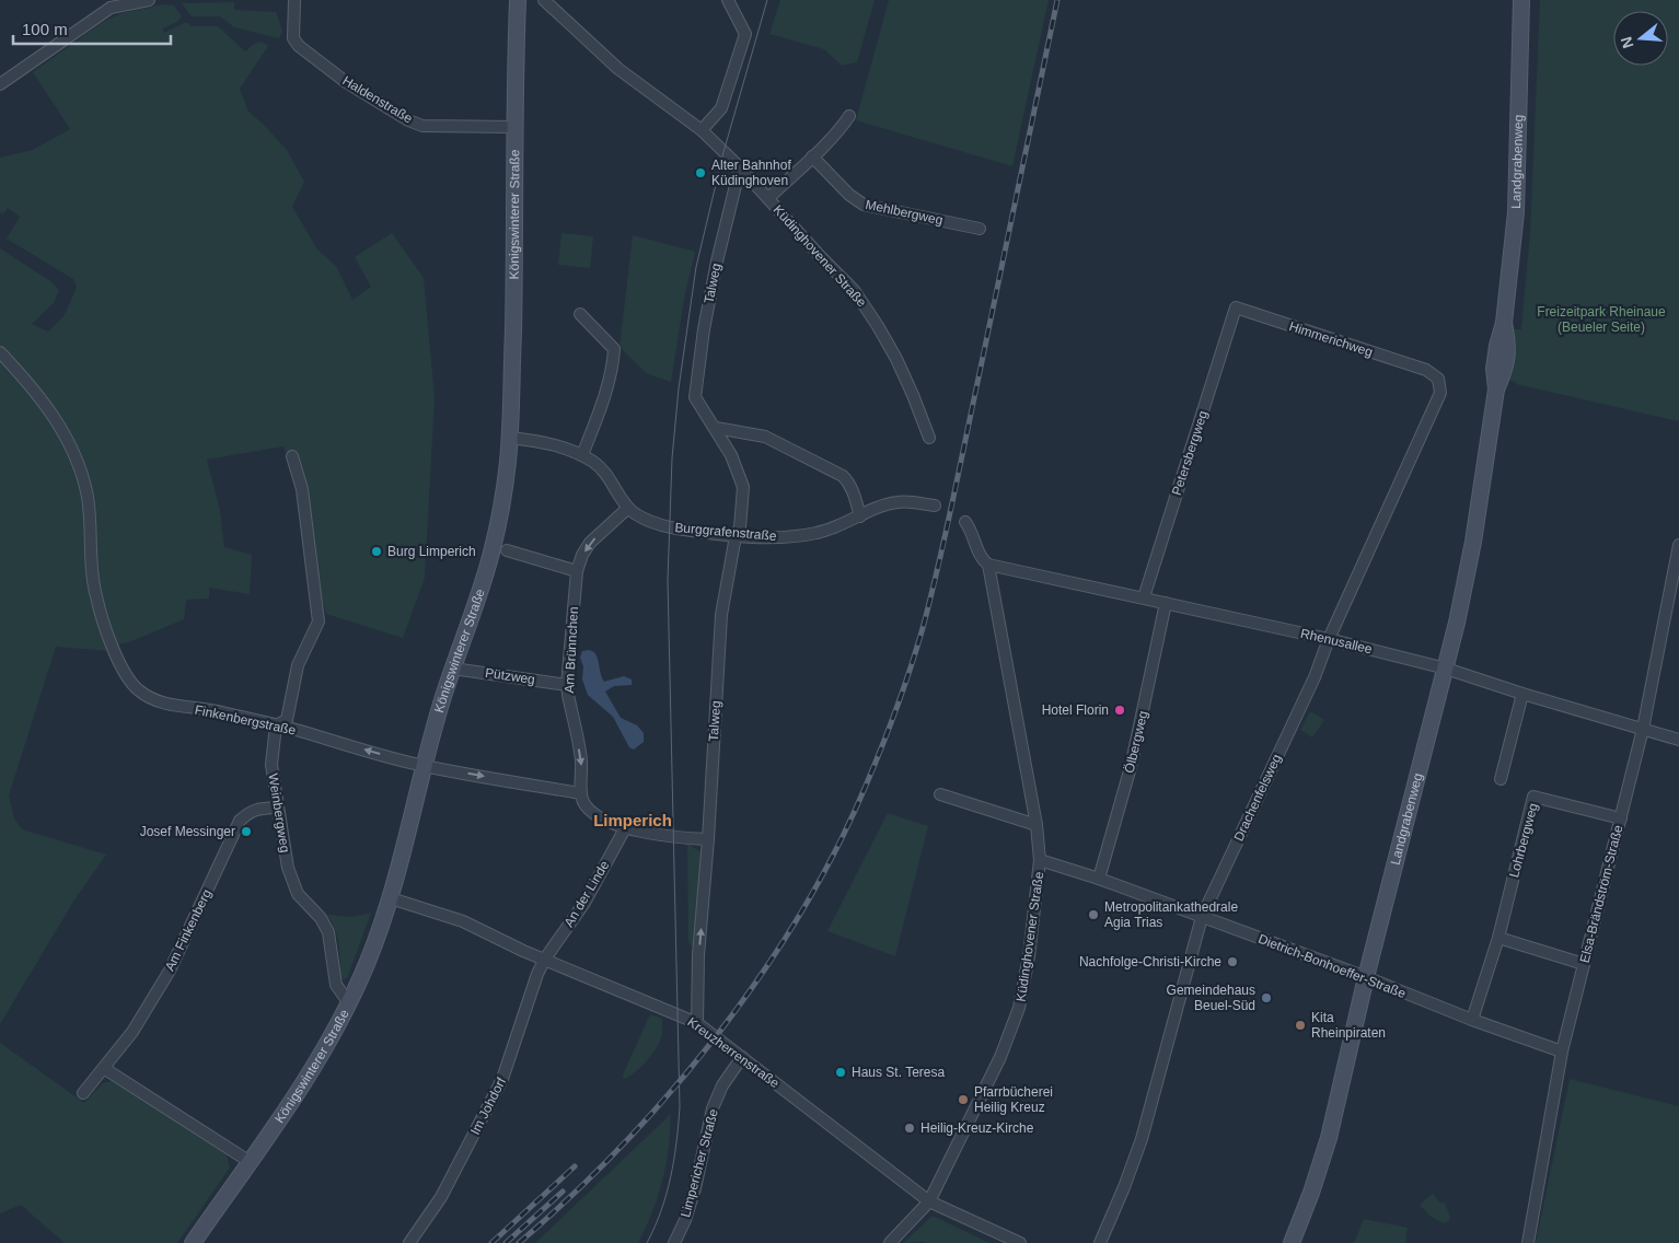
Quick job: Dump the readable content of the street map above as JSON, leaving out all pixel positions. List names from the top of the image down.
{
  "streets": {
    "main road": ["Landgrabenweg", "Königswinterer Straße"],
    "street": [
      "Haldenstraße",
      "Mehlbergweg",
      "Küdinghovener Straße",
      "Talweg",
      "Himmerichweg",
      "Petersbergweg",
      "Burggrafenstraße",
      "Rhenusallee",
      "Am Brünnchen",
      "Pützweg",
      "Finkenbergstraße",
      "Ölbergweg",
      "Drachenfelsweg",
      "Weinbergweg",
      "Lohrbergweg",
      "An der Linde",
      "Elsa-Brändström-Straße",
      "Am Finkenberg",
      "Dietrich-Bonhoeffer-Straße",
      "Kreuzherrenstraße",
      "Im Johdorf",
      "Limpericher Straße"
    ]
  },
  "crossings": [
    ["Haldenstraße", "Königswinterer Straße"],
    ["Landgrabenweg", "Rhenusallee"],
    ["Landgrabenweg", "Dietrich-Bonhoeffer-Straße"],
    ["Königswinterer Straße", "Burggrafenstraße"],
    ["Königswinterer Straße", "Pützweg"],
    ["Königswinterer Straße", "Finkenbergstraße"],
    ["Königswinterer Straße", "Weinbergweg"],
    ["Königswinterer Straße", "Kreuzherrenstraße"],
    ["Küdinghovener Straße", "Talweg"],
    ["Küdinghovener Straße", "Rhenusallee"],
    ["Küdinghovener Straße", "Dietrich-Bonhoeffer-Straße"],
    ["Küdinghovener Straße", "Kreuzherrenstraße"],
    ["Talweg", "Burggrafenstraße"],
    ["Talweg", "Kreuzherrenstraße"],
    ["Himmerichweg", "Petersbergweg"],
    ["Himmerichweg", "Drachenfelsweg"],
    ["Petersbergweg", "Rhenusallee"],
    ["Burggrafenstraße", "Am Brünnchen"],
    ["Rhenusallee", "Ölbergweg"],
    ["Rhenusallee", "Drachenfelsweg"],
    ["Rhenusallee", "Elsa-Brändström-Straße"],
    ["Am Brünnchen", "Pützweg"],
    ["Am Brünnchen", "Finkenbergstraße"],
    ["Finkenbergstraße", "Weinbergweg"],
    ["Ölbergweg", "Dietrich-Bonhoeffer-Straße"],
    ["Drachenfelsweg", "Dietrich-Bonhoeffer-Straße"],
    ["Weinbergweg", "Am Finkenberg"],
    ["Lohrbergweg", "Elsa-Brändström-Straße"],
    ["Lohrbergweg", "Dietrich-Bonhoeffer-Straße"],
    ["An der Linde", "Kreuzherrenstraße"],
    ["An der Linde", "Im Johdorf"],
    ["Elsa-Brändström-Straße", "Dietrich-Bonhoeffer-Straße"],
    ["Kreuzherrenstraße", "Im Johdorf"],
    ["Kreuzherrenstraße", "Limpericher Straße"]
  ],
  "one_way": ["Am Brünnchen"],
  "districts": ["Limperich"],
  "parks": ["Freizeitpark Rheinaue (Beueler Seite)"],
  "places": [
    "Alter Bahnhof Küdinghoven",
    "Burg Limperich",
    "Hotel Florin",
    "Josef Messinger",
    "Metropolitankathedrale Agia Trias",
    "Nachfolge-Christi-Kirche",
    "Gemeindehaus Beuel-Süd",
    "Kita Rheinpiraten",
    "Haus St. Teresa",
    "Pfarrbücherei Heilig Kreuz",
    "Heilig-Kreuz-Kirche"
  ],
  "scale_bar": "100 m",
  "north": "left"
}
